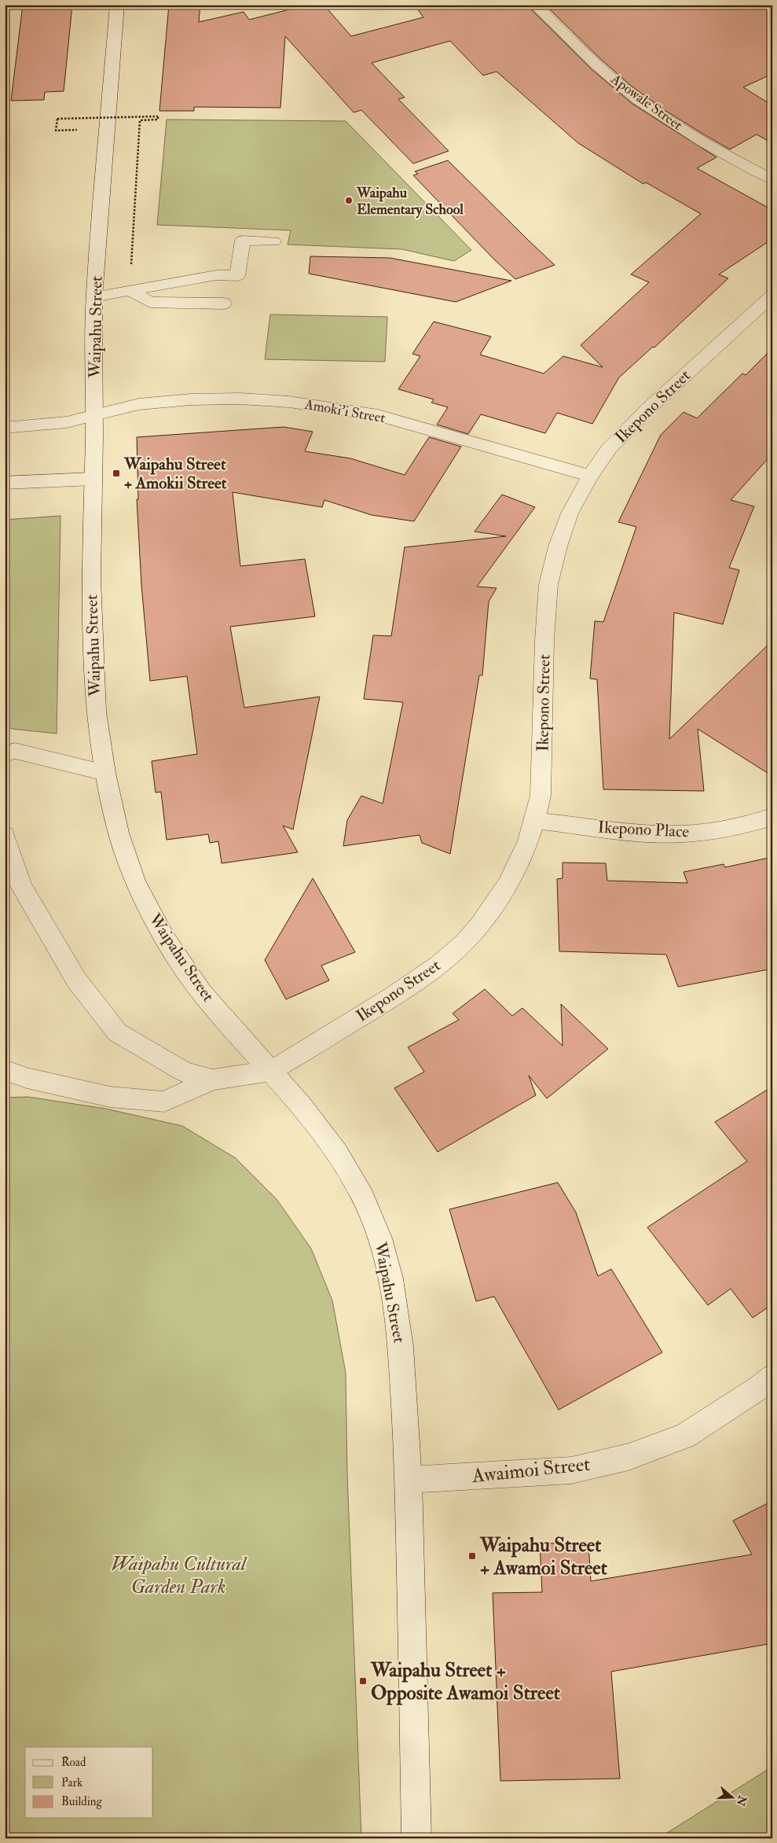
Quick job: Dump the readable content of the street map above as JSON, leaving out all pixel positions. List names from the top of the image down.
{
  "streets": {
    "street": [
      "Apowale Street",
      "Waipahu Street",
      "Ikepono Street",
      "Amoki'i Street",
      "Ikepono Place",
      "Awaimoi Street"
    ]
  },
  "crossings": [
    ["Waipahu Street", "Ikepono Street"],
    ["Waipahu Street", "Amoki'i Street"],
    ["Waipahu Street", "Awaimoi Street"],
    ["Ikepono Street", "Amoki'i Street"],
    ["Ikepono Street", "Ikepono Place"]
  ],
  "parks": ["Waipahu Cultural Garden Park"],
  "places": {
    "other": ["Waipahu Elementary School"],
    "transit": ["Waipahu Street + Amokii Street", "Waipahu Street + Awamoi Street", "Waipahu Street + Opposite Awamoi Street"]
  },
  "legend": ["Road", "Park", "Building"],
  "north": "right"
}
